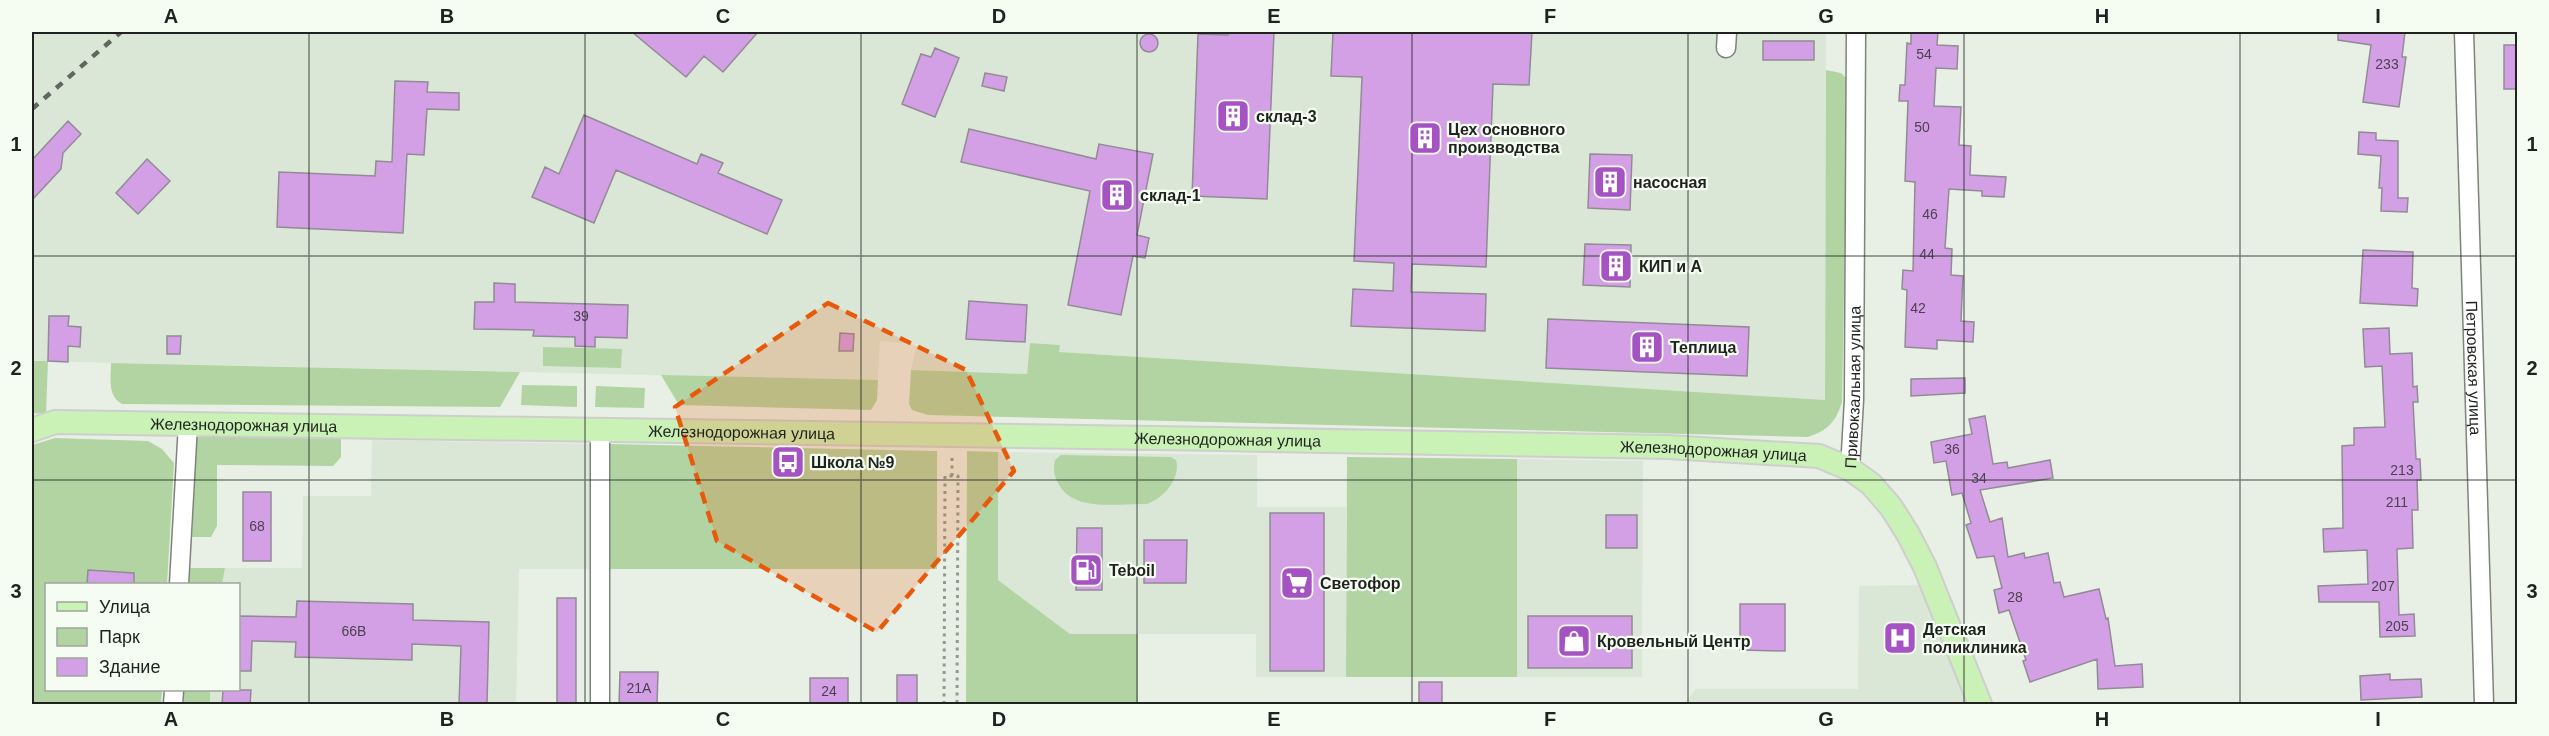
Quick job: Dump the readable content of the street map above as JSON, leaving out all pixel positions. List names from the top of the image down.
{
  "streets": {
    "main road": ["Привокзальная улица", "Железнодорожная улица"],
    "street": ["Петровская улица"]
  },
  "crossings": [
    ["Привокзальная улица", "Железнодорожная улица"]
  ],
  "places": {
    "building": [
      "склад-3",
      "Цех основного производства",
      "насосная",
      "склад-1",
      "КИП и А",
      "Теплица"
    ],
    "bus stop": ["Школа №9"],
    "fuel station": ["Teboil"],
    "supermarket": ["Светофор"],
    "hospital": ["Детская поликлиника"],
    "shop": ["Кровельный Центр"]
  },
  "house_numbers": [
    "54",
    "233",
    "50",
    "46",
    "44",
    "42",
    "39",
    "36",
    "213",
    "34",
    "211",
    "68",
    "207",
    "28",
    "205",
    "66В",
    "21А",
    "24"
  ],
  "legend": ["Улица", "Парк", "Здание"],
  "grid": {
    "columns": [
      "A",
      "B",
      "C",
      "D",
      "E",
      "F",
      "G",
      "H",
      "I"
    ],
    "rows": ["1", "2", "3"]
  }
}
